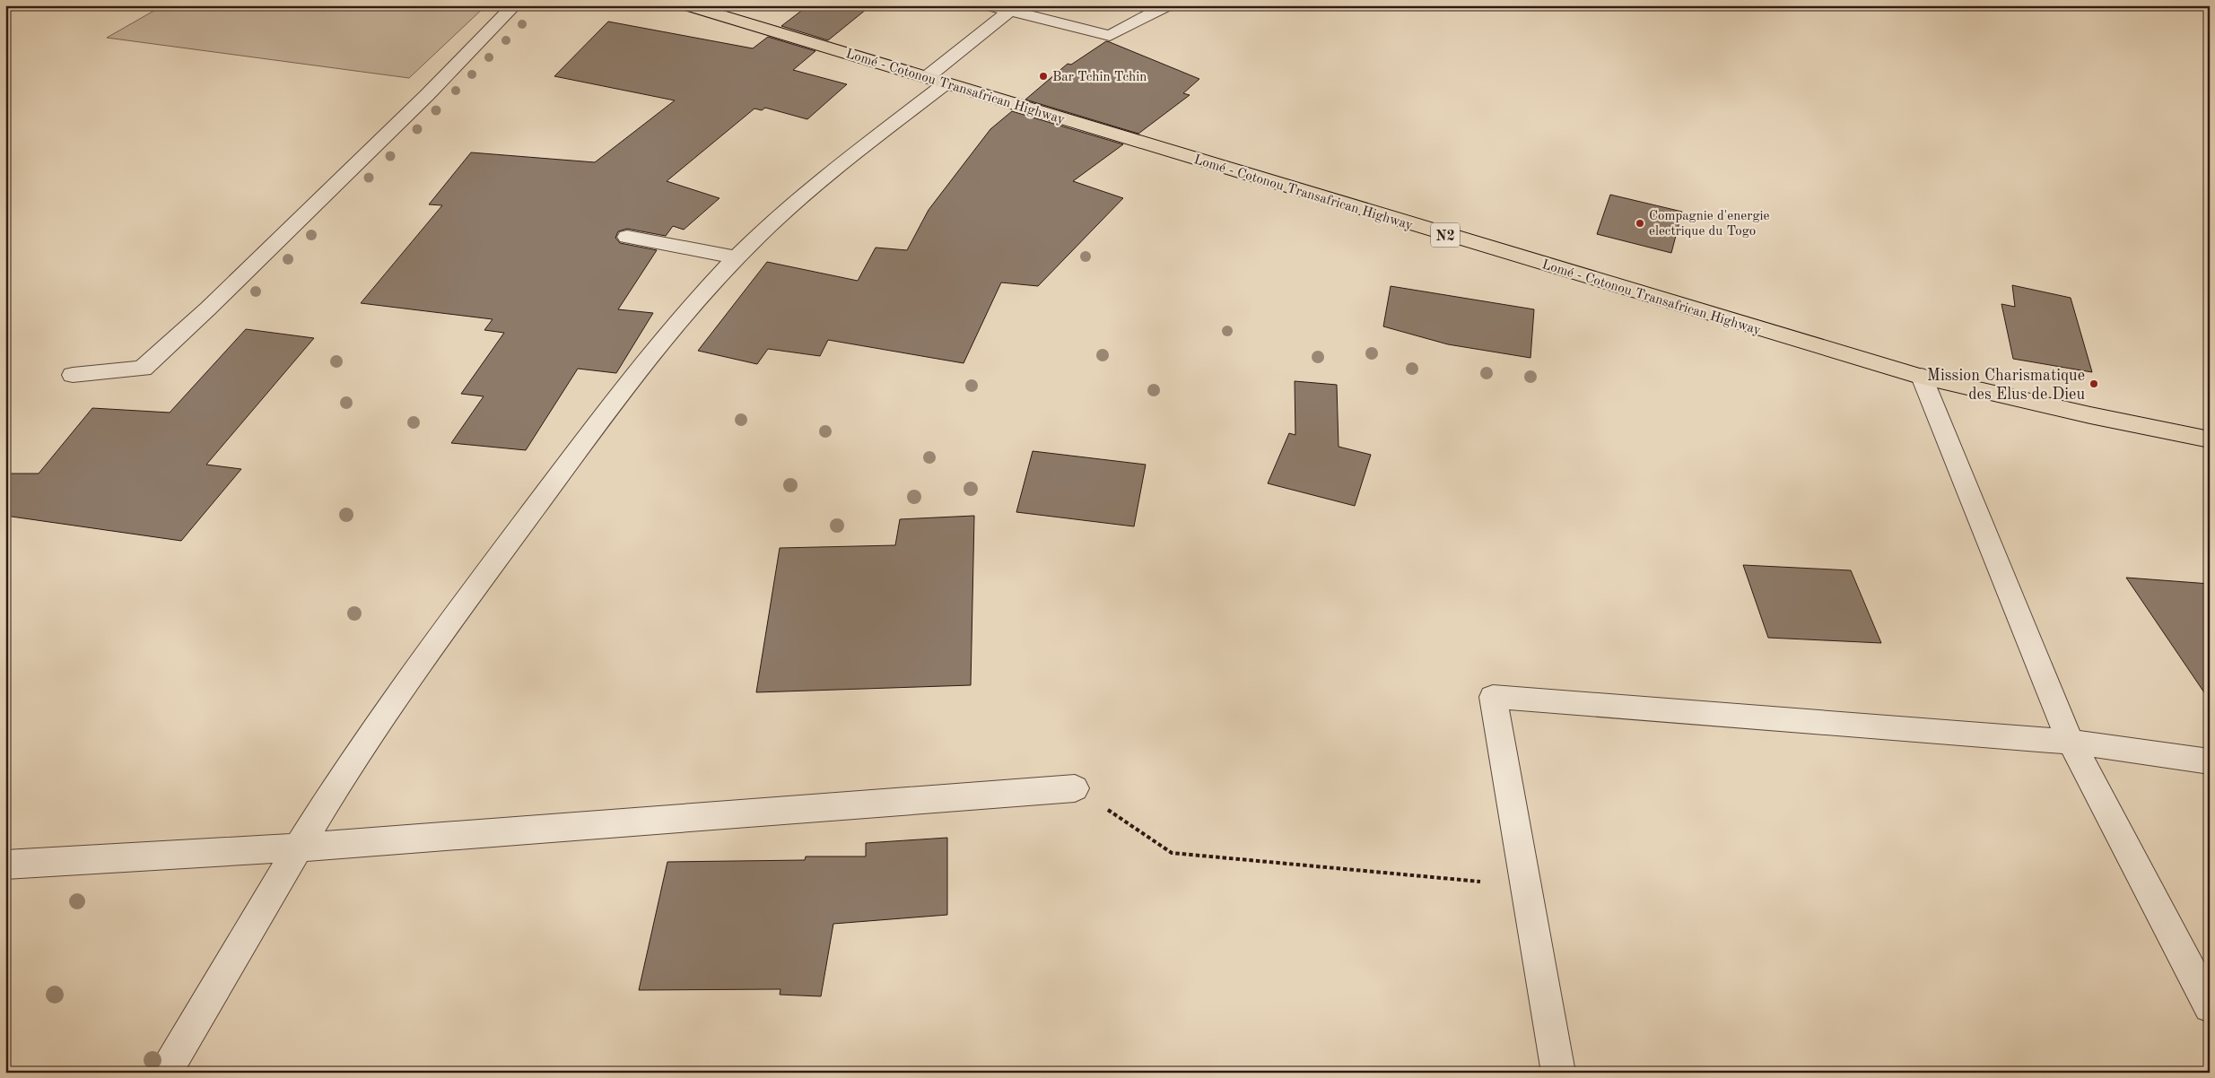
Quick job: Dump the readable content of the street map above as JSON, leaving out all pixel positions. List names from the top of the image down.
{
  "streets": {
    "highway": ["Lomé - Cotonou Transafrican Highway", "N2"]
  },
  "places": ["Bar Tchin Tchin", "Compagnie d'energie electrique du Togo", "Mission Charismatique des Elus de Dieu"]
}
